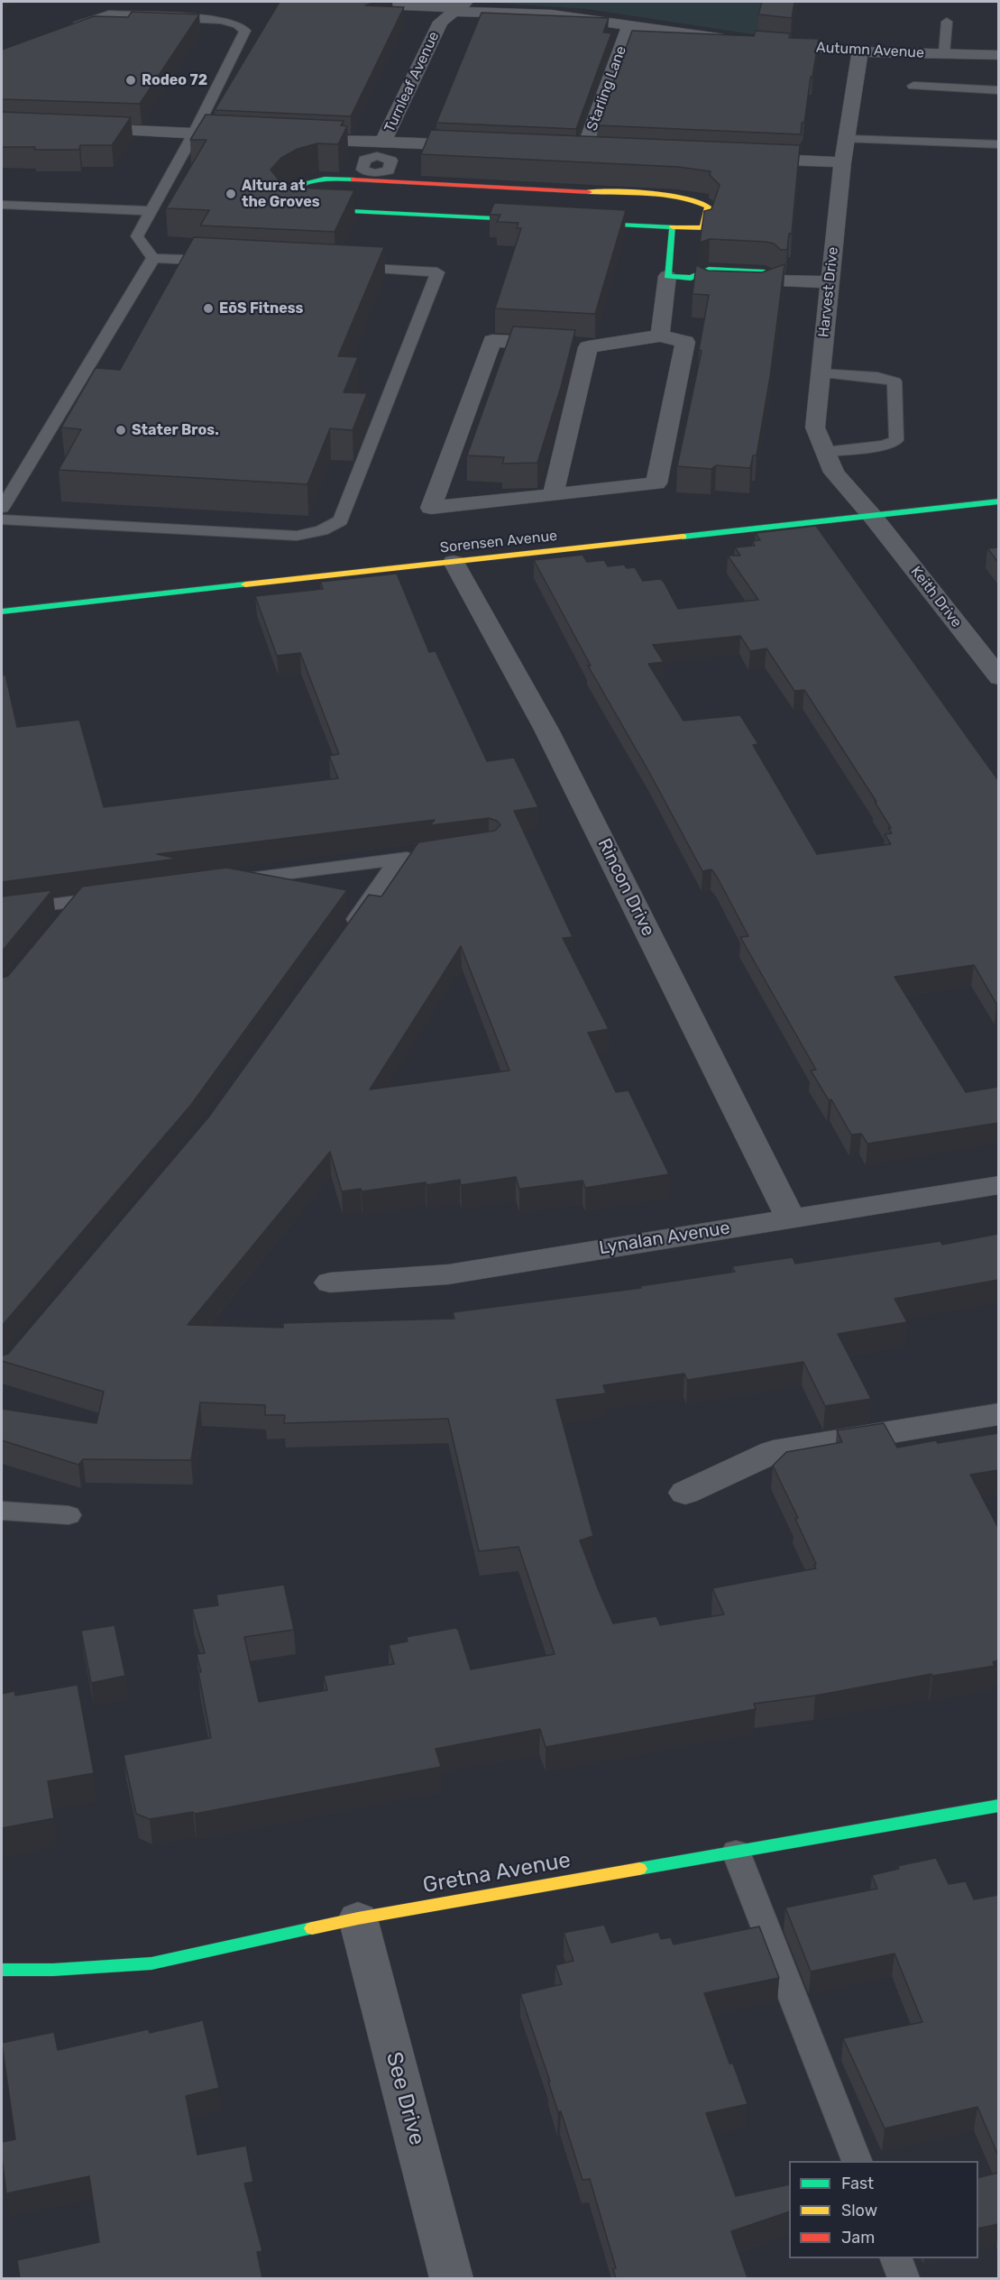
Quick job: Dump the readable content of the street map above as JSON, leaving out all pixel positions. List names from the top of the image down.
{
  "streets": {
    "street": [
      "Autumn Avenue",
      "Turnleaf Avenue",
      "Starling Lane",
      "Harvest Drive",
      "Sorensen Avenue",
      "Keith Drive",
      "Rincon Drive",
      "Lynalan Avenue",
      "Gretna Avenue",
      "See Drive"
    ]
  },
  "crossings": [
    ["Autumn Avenue", "Harvest Drive"],
    ["Harvest Drive", "Sorensen Avenue"],
    ["Harvest Drive", "Keith Drive"],
    ["Sorensen Avenue", "Keith Drive"],
    ["Sorensen Avenue", "Rincon Drive"],
    ["Rincon Drive", "Lynalan Avenue"],
    ["Gretna Avenue", "See Drive"]
  ],
  "places": [
    "Rodeo 72",
    "Altura at the Groves",
    "EōS Fitness",
    "Stater Bros."
  ],
  "legend": ["Fast", "Slow", "Jam"]
}
